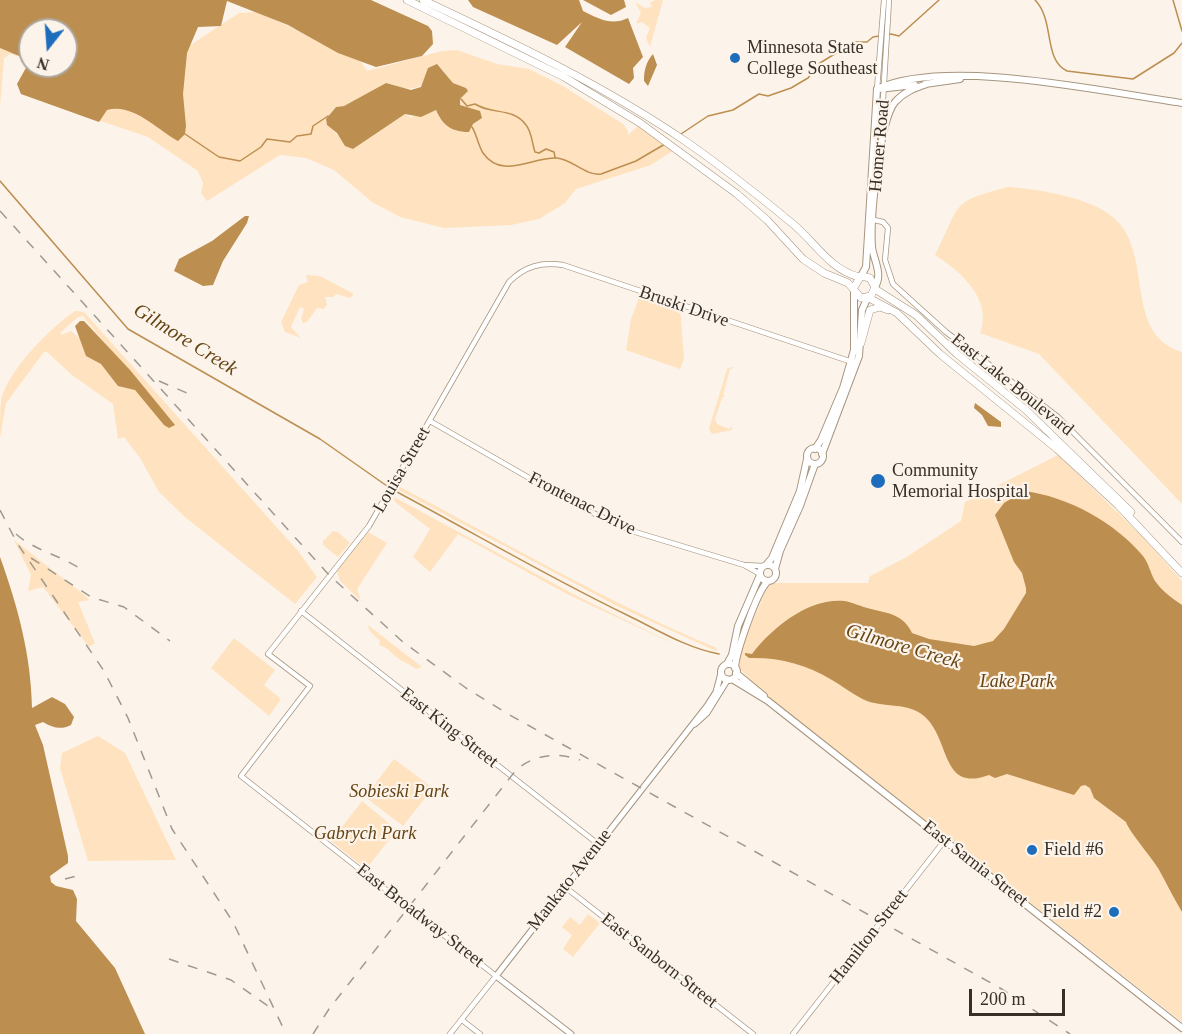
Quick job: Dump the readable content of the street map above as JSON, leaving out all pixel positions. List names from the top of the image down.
{
  "streets": {
    "main road": [
      "Homer Road",
      "East Sarnia Street",
      "Mankato Avenue",
      "East Broadway Street"
    ],
    "street": [
      "Bruski Drive",
      "East Lake Boulevard",
      "Louisa Street",
      "Frontenac Drive",
      "East King Street",
      "Hamilton Street",
      "East Sanborn Street"
    ]
  },
  "crossings": [
    ["Homer Road", "East Lake Boulevard"],
    ["Bruski Drive", "Louisa Street"],
    ["Bruski Drive", "Mankato Avenue"],
    ["Louisa Street", "Frontenac Drive"],
    ["Louisa Street", "East King Street"],
    ["Louisa Street", "East Broadway Street"],
    ["Frontenac Drive", "Mankato Avenue"],
    ["East King Street", "Mankato Avenue"],
    ["East Sarnia Street", "Mankato Avenue"],
    ["East Sarnia Street", "Hamilton Street"],
    ["Mankato Avenue", "East Broadway Street"],
    ["Mankato Avenue", "East Sanborn Street"]
  ],
  "water": ["Gilmore Creek"],
  "parks": ["Lake Park", "Sobieski Park", "Gabrych Park"],
  "places": [
    "Minnesota State College Southeast",
    "Community Memorial Hospital",
    "Field #6",
    "Field #2"
  ],
  "scale_bar": "200 m",
  "north": "bottom"
}
